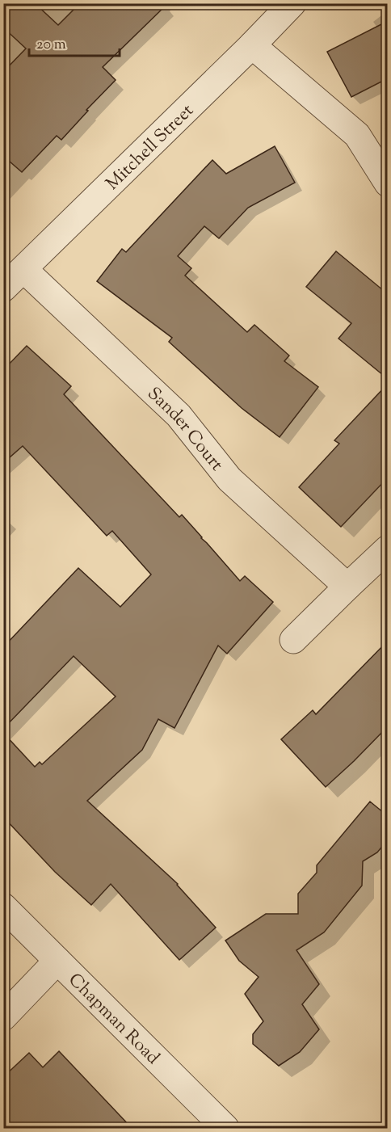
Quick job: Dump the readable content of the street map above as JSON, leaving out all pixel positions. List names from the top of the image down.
{
  "streets": {
    "street": ["Mitchell Street", "Sander Court", "Chapman Road"]
  },
  "crossings": [
    ["Mitchell Street", "Sander Court"]
  ],
  "scale_bar": "20 m"
}
